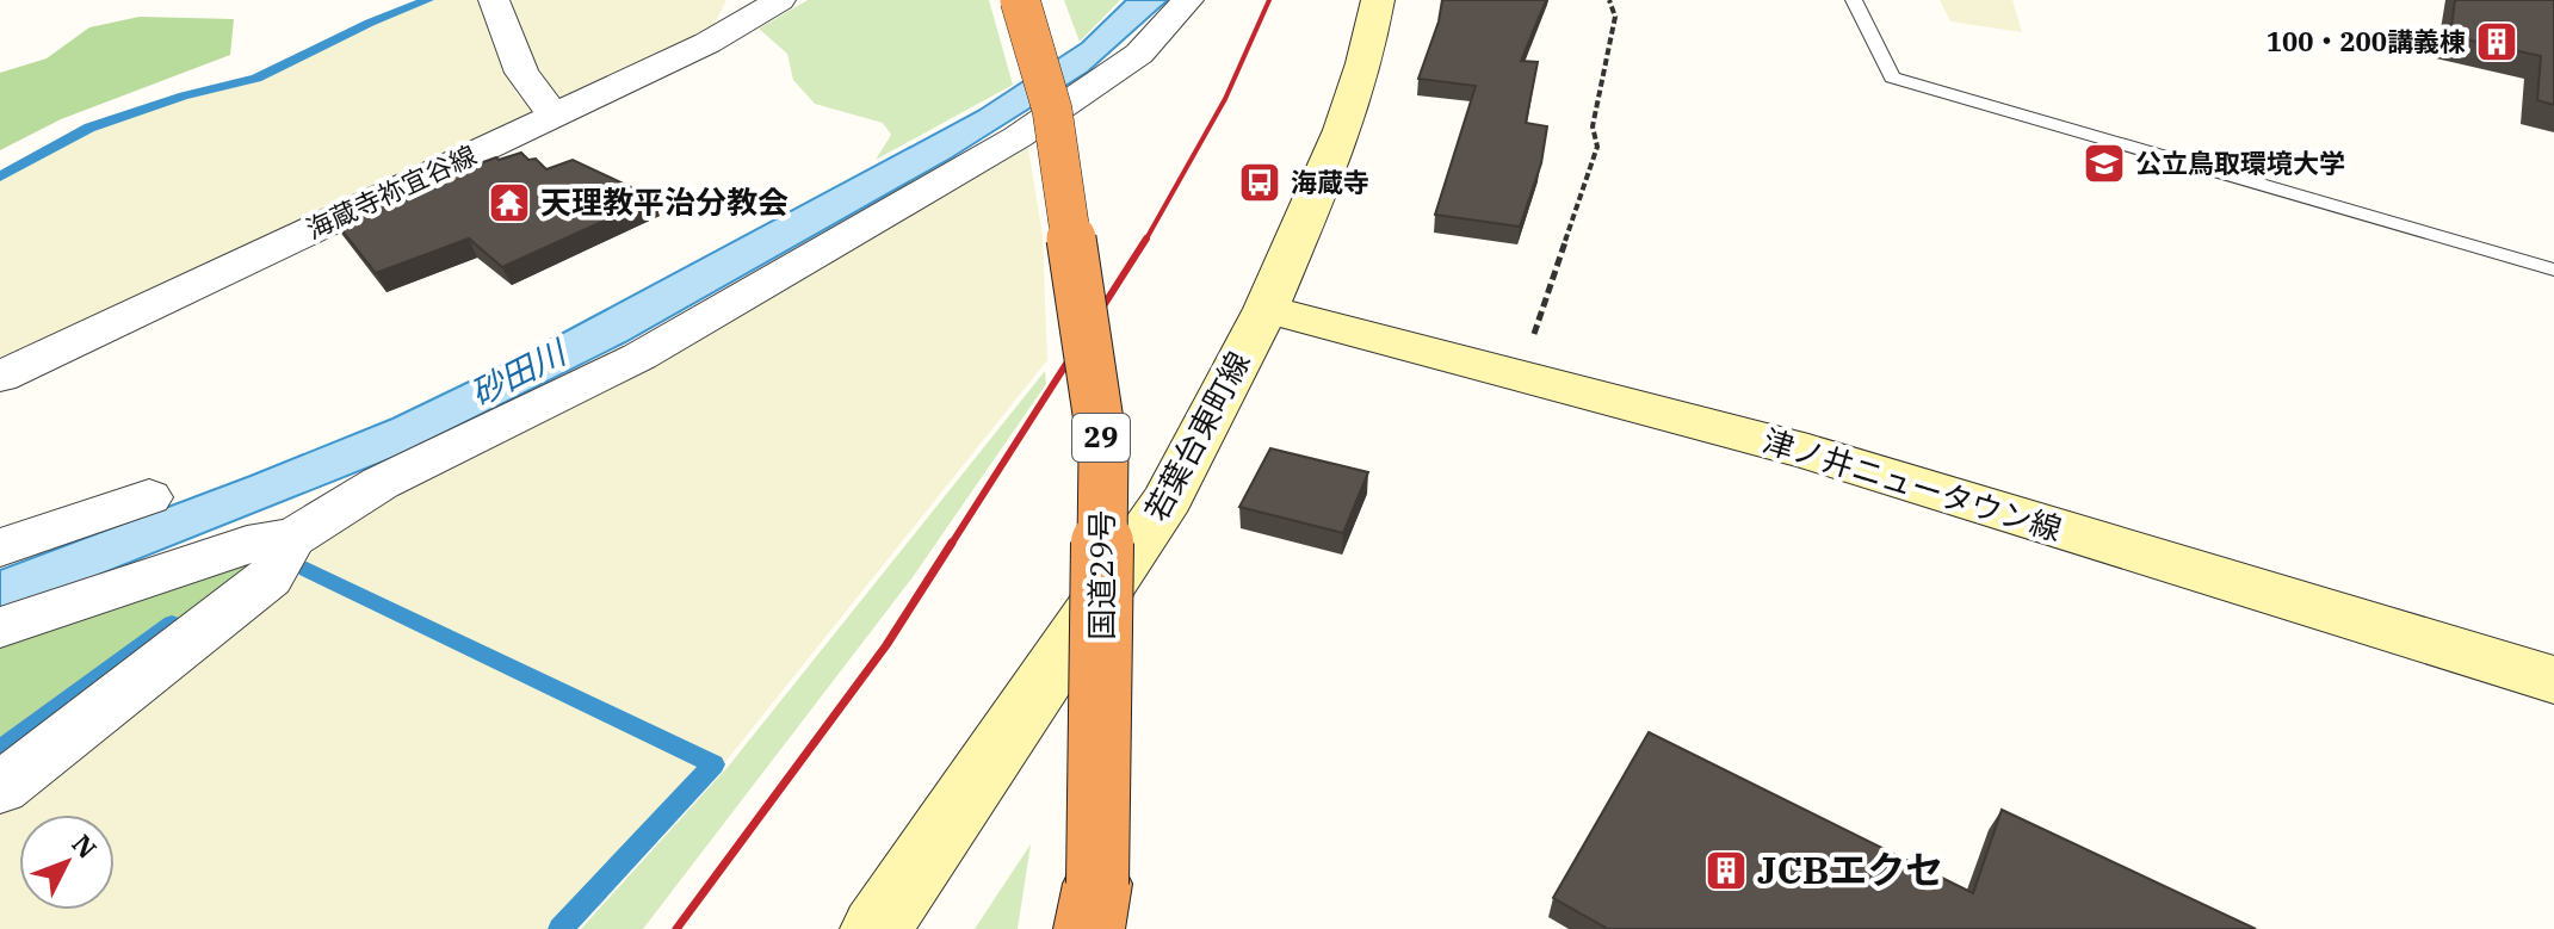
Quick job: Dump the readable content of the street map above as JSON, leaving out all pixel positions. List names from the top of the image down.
{
  "streets": {
    "highway": ["29", "国道29号"],
    "main road": ["若葉台東町線", "津ノ井ニュータウン線"],
    "street": ["海蔵寺祢宜谷線"]
  },
  "crossings": [
    ["若葉台東町線", "津ノ井ニュータウン線"]
  ],
  "water": ["砂田川"],
  "places": {
    "building": ["100・200講義棟", "JCBエクセ"],
    "school or university": ["公立鳥取環境大学"],
    "bus stop": ["海蔵寺"],
    "temple": ["天理教平治分教会"]
  },
  "north": "top right"
}
